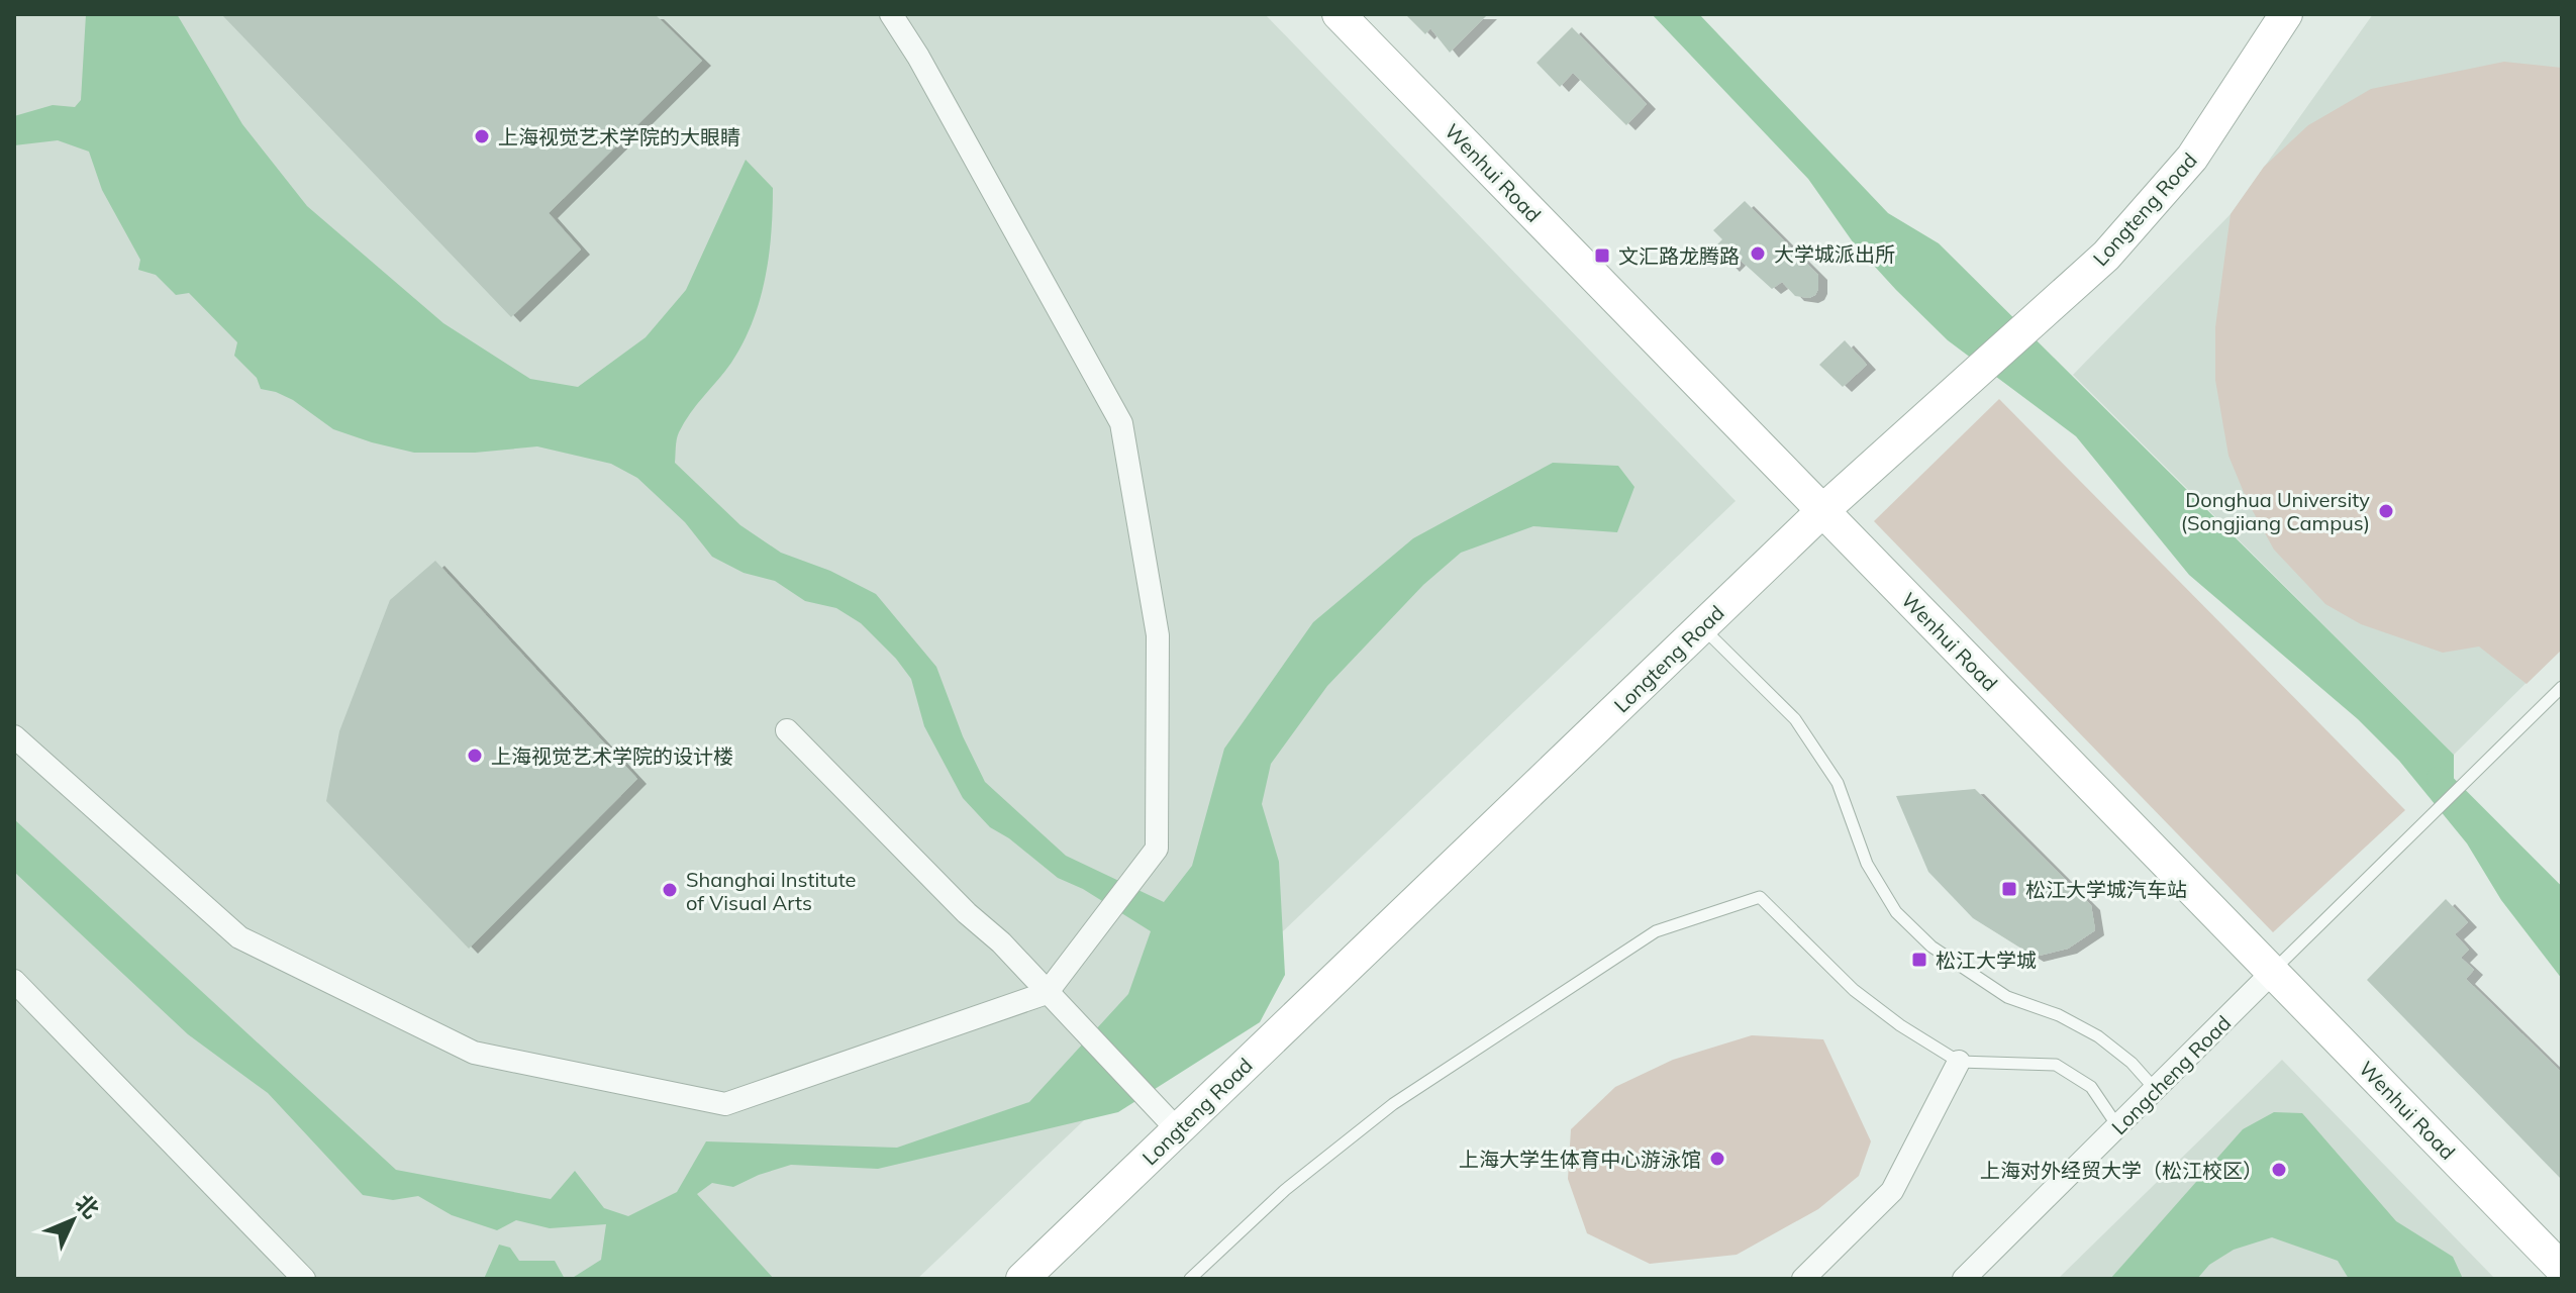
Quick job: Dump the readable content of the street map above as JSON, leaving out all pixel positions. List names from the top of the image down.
{
  "streets": {
    "main road": ["Wenhui Road", "Longteng Road"],
    "street": ["Longcheng Road"]
  },
  "crossings": [
    ["Wenhui Road", "Longteng Road"],
    ["Wenhui Road", "Longcheng Road"]
  ],
  "places": {
    "other": [
      "上海视觉艺术学院的大眼睛",
      "大学城派出所",
      "Donghua University (Songjiang Campus)",
      "上海视觉艺术学院的设计楼",
      "Shanghai Institute of Visual Arts",
      "上海大学生体育中心游泳馆",
      "上海对外经贸大学（松江校区）"
    ],
    "transit": ["文汇路龙腾路", "松江大学城汽车站", "松江大学城"]
  },
  "north": "top right"
}
